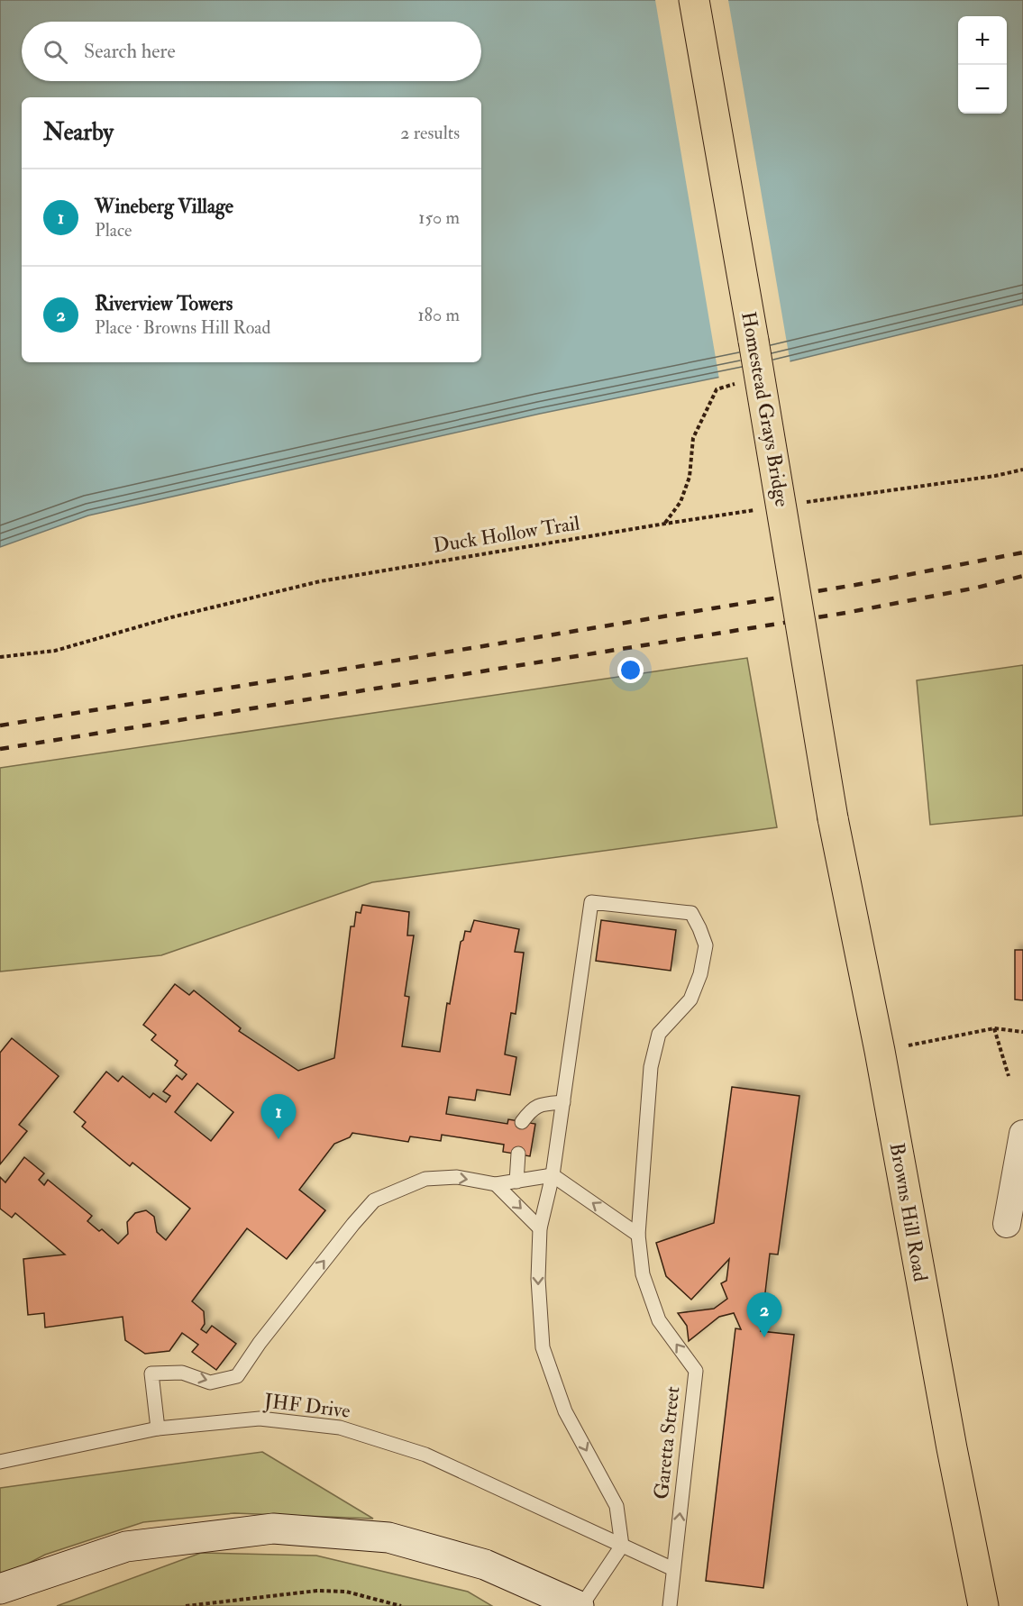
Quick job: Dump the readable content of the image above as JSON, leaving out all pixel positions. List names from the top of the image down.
{
  "streets": {
    "main road": ["Homestead Grays Bridge", "Browns Hill Road"],
    "lane": ["JHF Drive", "Garetta Street"],
    "path": ["Duck Hollow Trail"]
  },
  "crossings": [
    ["Homestead Grays Bridge", "Browns Hill Road"],
    ["JHF Drive", "Garetta Street"]
  ],
  "page": {
    "map_buttons": ["+", "−"],
    "search": "Search here",
    "heading": ["Nearby", "2 results"],
    "list": [
      {
        "mark": "1",
        "name": "Wineberg Village",
        "note": "Place",
        "value": "150 m"
      },
      {
        "mark": "2",
        "name": "Riverview Towers",
        "note": "Place · Browns Hill Road",
        "value": "180 m"
      }
    ],
    "pins": ["1", "2"]
  }
}
